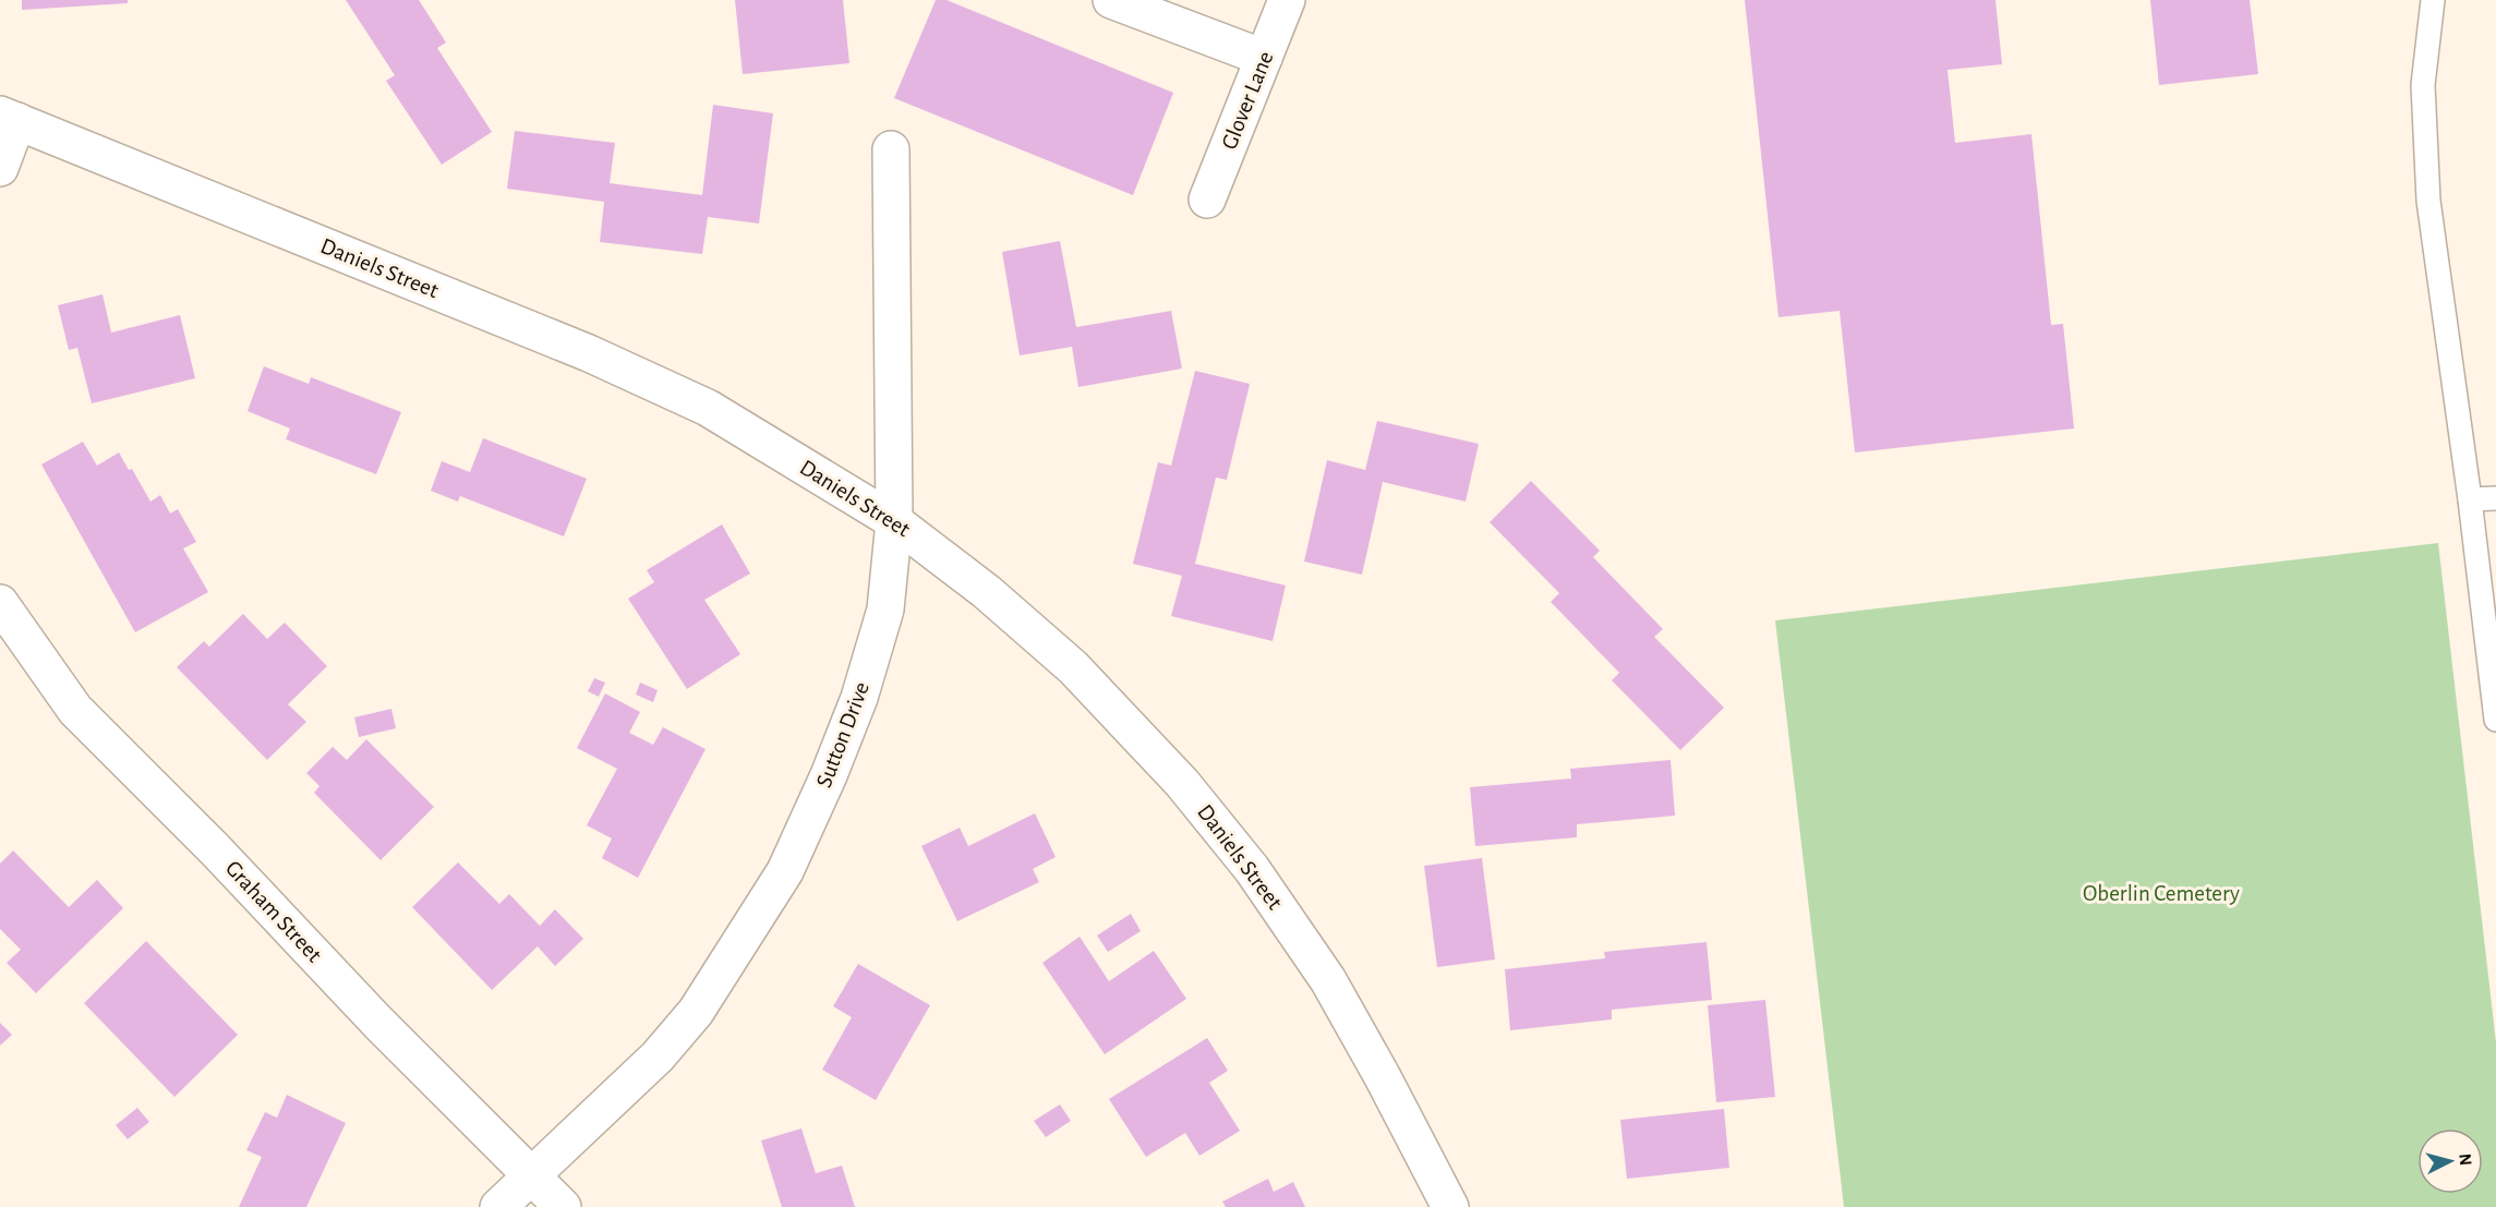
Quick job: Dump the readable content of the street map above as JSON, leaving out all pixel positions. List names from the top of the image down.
{
  "streets": {
    "street": [
      "Glover Lane",
      "Daniels Street",
      "Sutton Drive",
      "Graham Street"
    ]
  },
  "crossings": [
    ["Daniels Street", "Sutton Drive"],
    ["Sutton Drive", "Graham Street"]
  ],
  "parks": ["Oberlin Cemetery"],
  "north": "right"
}
